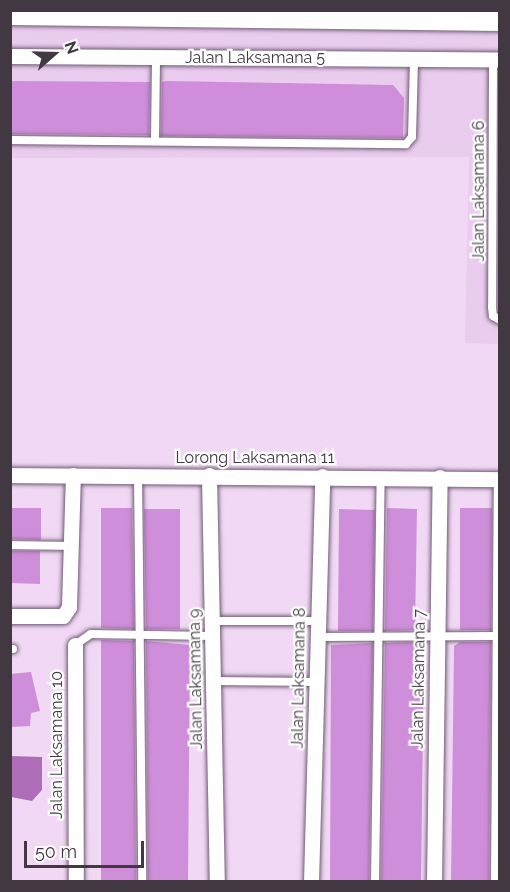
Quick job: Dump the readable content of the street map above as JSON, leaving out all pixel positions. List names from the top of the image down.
{
  "streets": {
    "street": [
      "Jalan Laksamana 5",
      "Lorong Laksamana 11",
      "Jalan Laksamana 8",
      "Jalan Laksamana 9",
      "Jalan Laksamana 7",
      "Jalan Laksamana 10"
    ],
    "lane": ["Jalan Laksamana 6"]
  },
  "crossings": [
    ["Jalan Laksamana 5", "Jalan Laksamana 6"],
    ["Lorong Laksamana 11", "Jalan Laksamana 8"],
    ["Lorong Laksamana 11", "Jalan Laksamana 9"],
    ["Lorong Laksamana 11", "Jalan Laksamana 7"]
  ],
  "scale_bar": "50 m",
  "north": "right"
}
